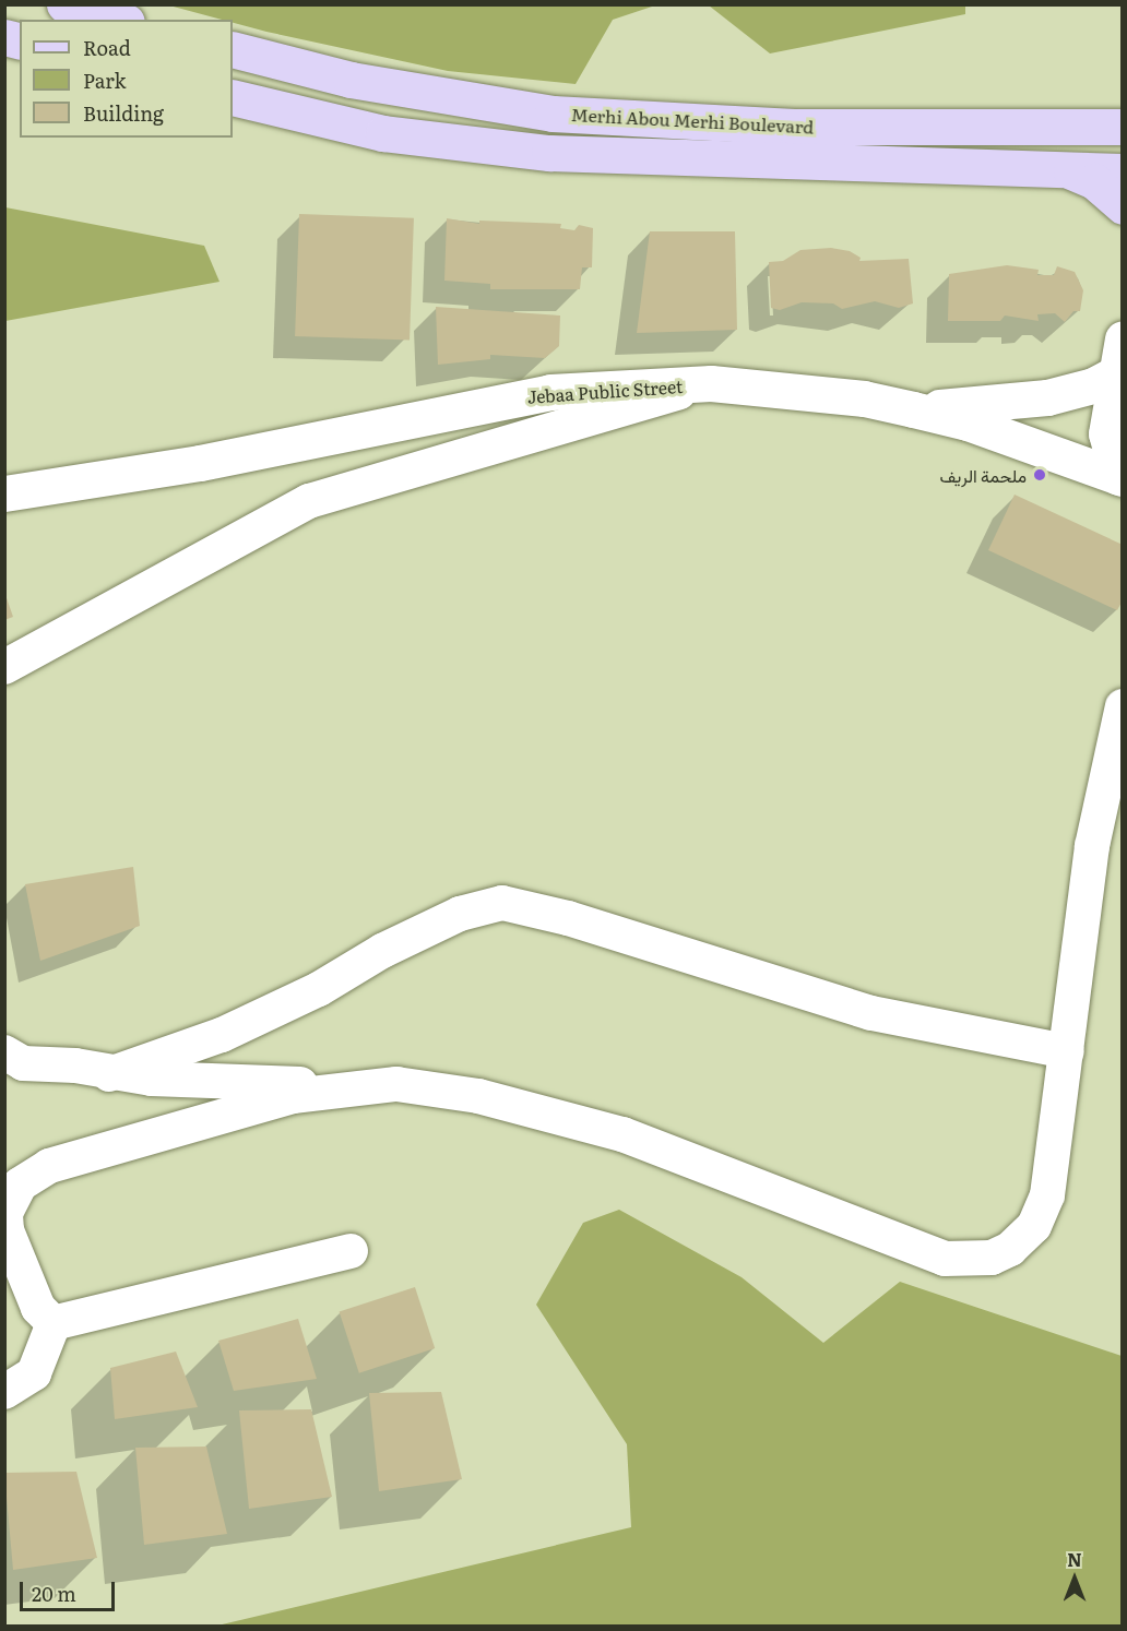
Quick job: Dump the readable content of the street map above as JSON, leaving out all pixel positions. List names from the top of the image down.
{
  "streets": {
    "main road": ["Merhi Abou Merhi Boulevard", "Jebaa Public Street"]
  },
  "places": ["ملحمة الريف"],
  "legend": ["Road", "Park", "Building"],
  "scale_bar": "20 m",
  "north": "top"
}
